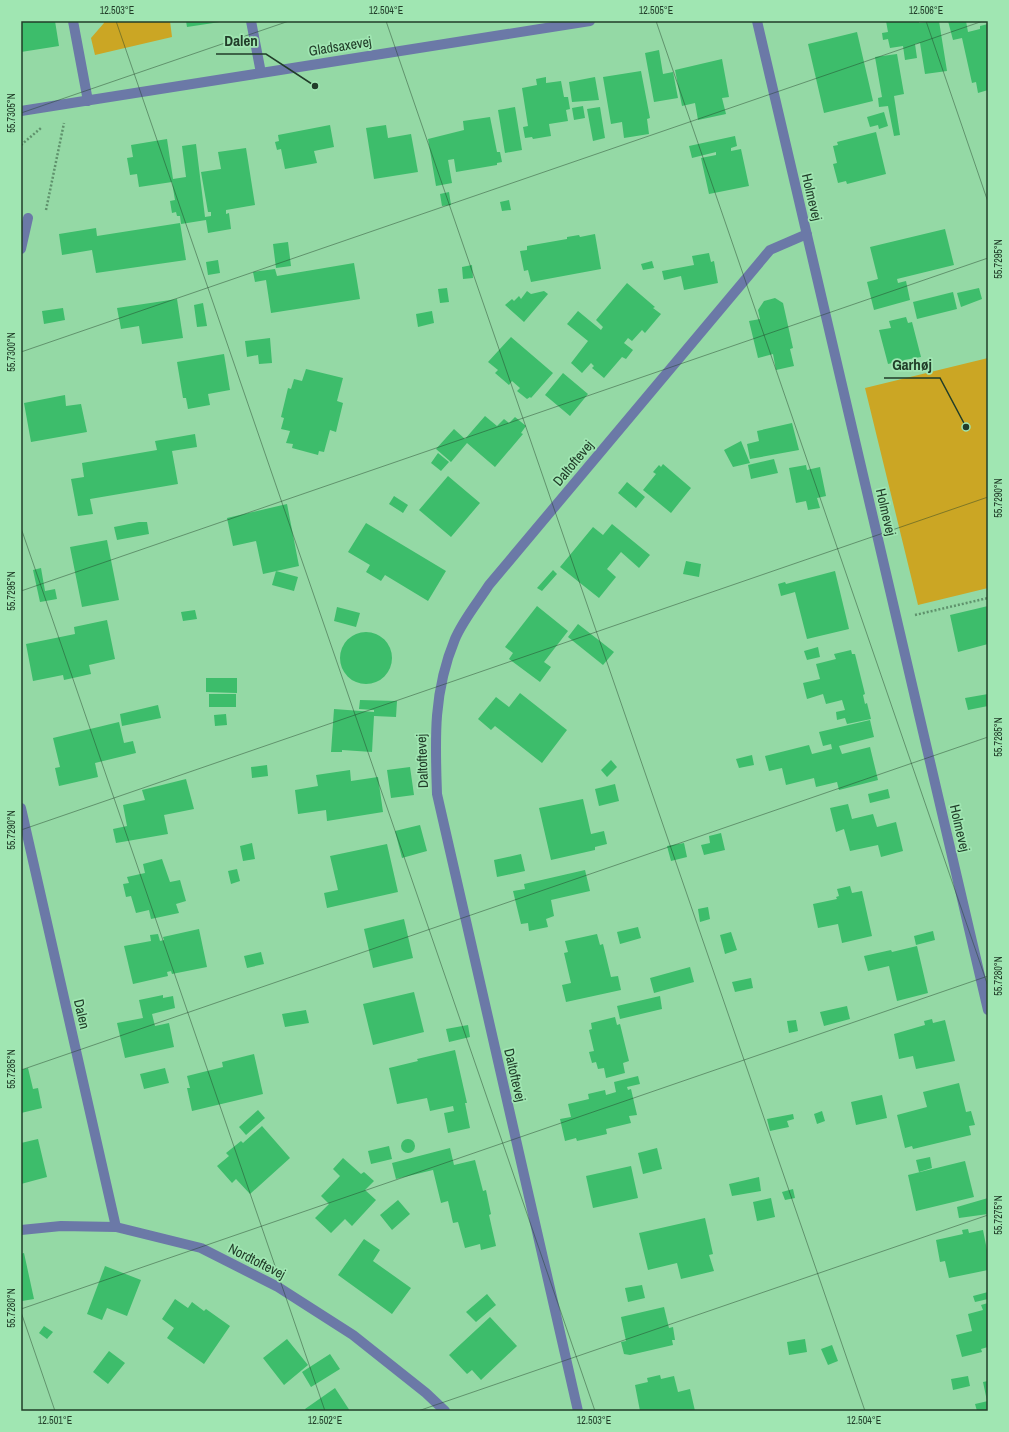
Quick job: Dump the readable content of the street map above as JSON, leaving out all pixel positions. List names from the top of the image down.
{
  "streets": {
    "street": [
      "Gladsaxevej",
      "Holmevej",
      "Daltoftevej",
      "Dalen",
      "Nordtoftevej"
    ]
  },
  "crossings": [
    ["Holmevej", "Daltoftevej"],
    ["Dalen", "Nordtoftevej"]
  ],
  "places": ["Dalen", "Garhøj"],
  "coordinates": [
    "12.503°E",
    "12.504°E",
    "12.505°E",
    "12.506°E",
    "55.7305°N",
    "55.7295°N",
    "55.7300°N",
    "55.7290°N",
    "55.7285°N",
    "55.7280°N",
    "55.7275°N",
    "12.501°E",
    "12.502°E"
  ]
}
